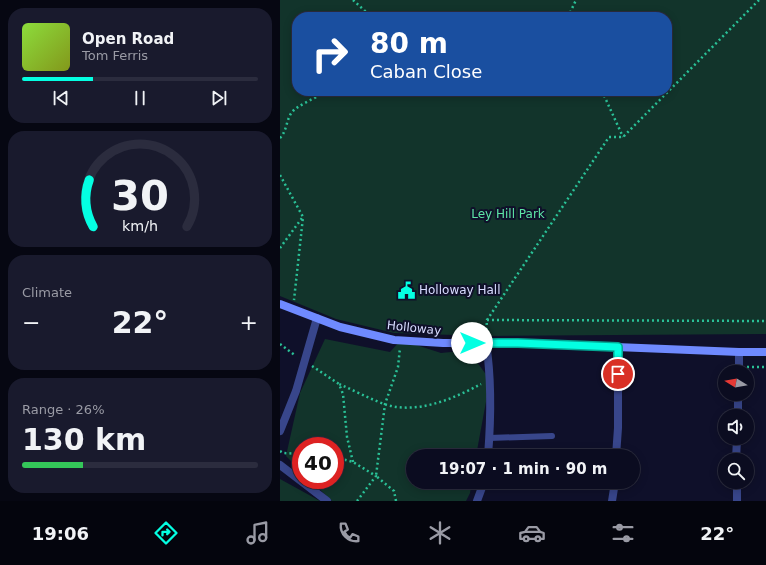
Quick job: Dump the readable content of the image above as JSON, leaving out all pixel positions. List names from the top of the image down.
{
  "streets": {
    "street": ["Holloway"]
  },
  "parks": ["Ley Hill Park"],
  "places": {
    "public building": ["Holloway Hall"]
  },
  "north": "left",
  "page": {
    "turn": ["80 m", "Caban Close"],
    "song": ["Open Road", "Tom Ferris"],
    "tile": [
      "Climate",
      ["Range · 26%", "130 km"]
    ],
    "heat": ["−", "22°", "+"],
    "limit": "40",
    "trip": "19:07 · 1 min · 90 m",
    "tabs": ["19:06", "22°"],
    "gauge": ["30", "km/h"]
  }
}
